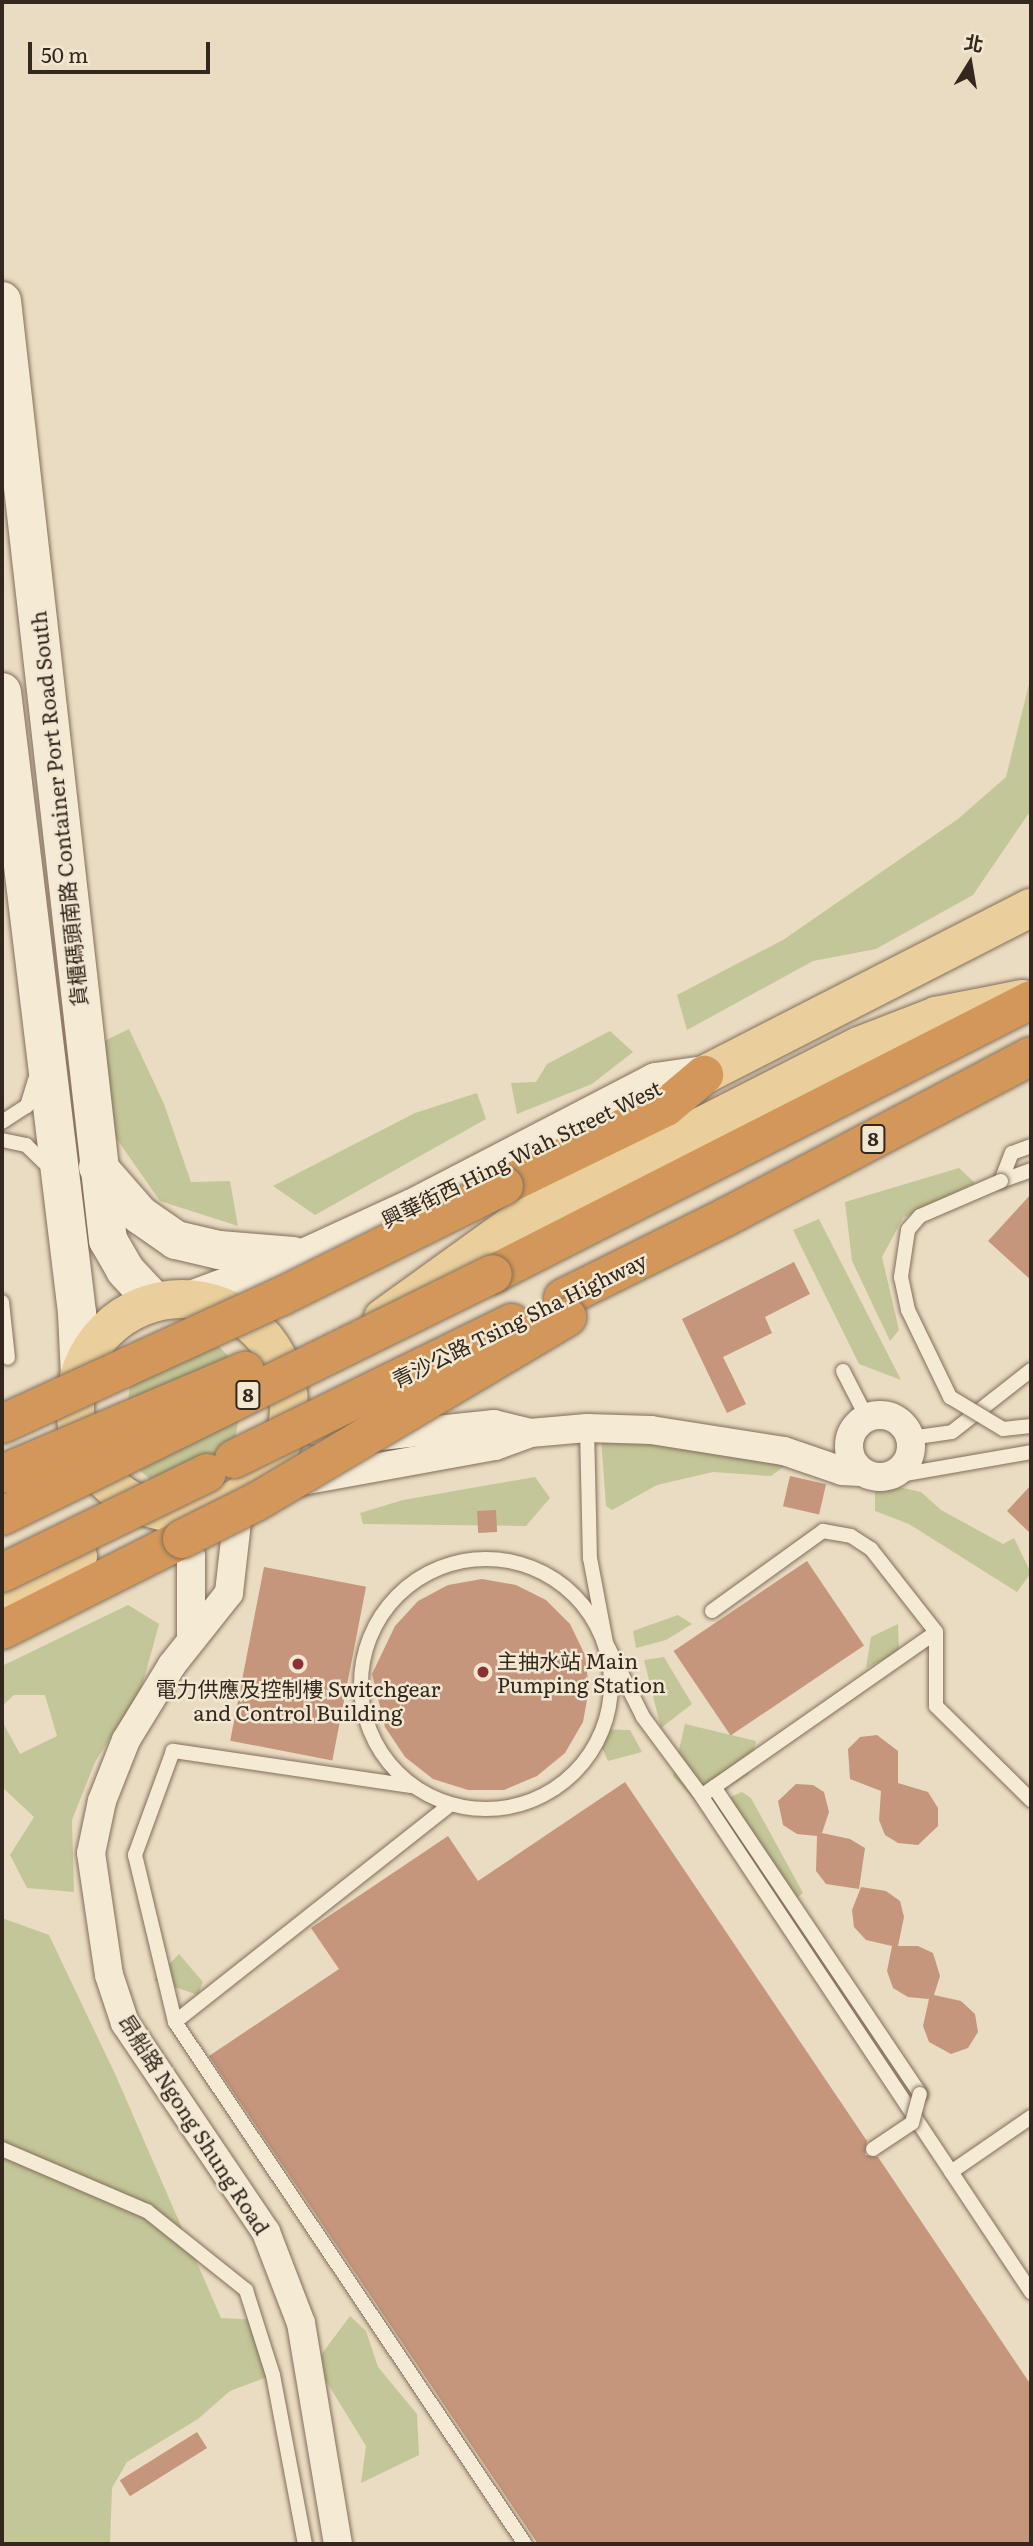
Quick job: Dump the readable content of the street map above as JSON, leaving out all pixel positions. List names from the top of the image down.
{
  "streets": {
    "highway": ["8", "青沙公路 Tsing Sha Highway"],
    "main road": ["興華街西 Hing Wah Street West"],
    "street": ["貨櫃碼頭南路 Container Port Road South", "昂船路 Ngong Shung Road"]
  },
  "crossings": [
    ["貨櫃碼頭南路 Container Port Road South", "興華街西 Hing Wah Street West"],
    ["貨櫃碼頭南路 Container Port Road South", "昂船路 Ngong Shung Road"],
    ["興華街西 Hing Wah Street West", "昂船路 Ngong Shung Road"]
  ],
  "places": ["電力供應及控制樓 Switchgear and Control Building", "主抽水站 Main Pumping Station"],
  "scale_bar": "50 m",
  "north": "top"
}
